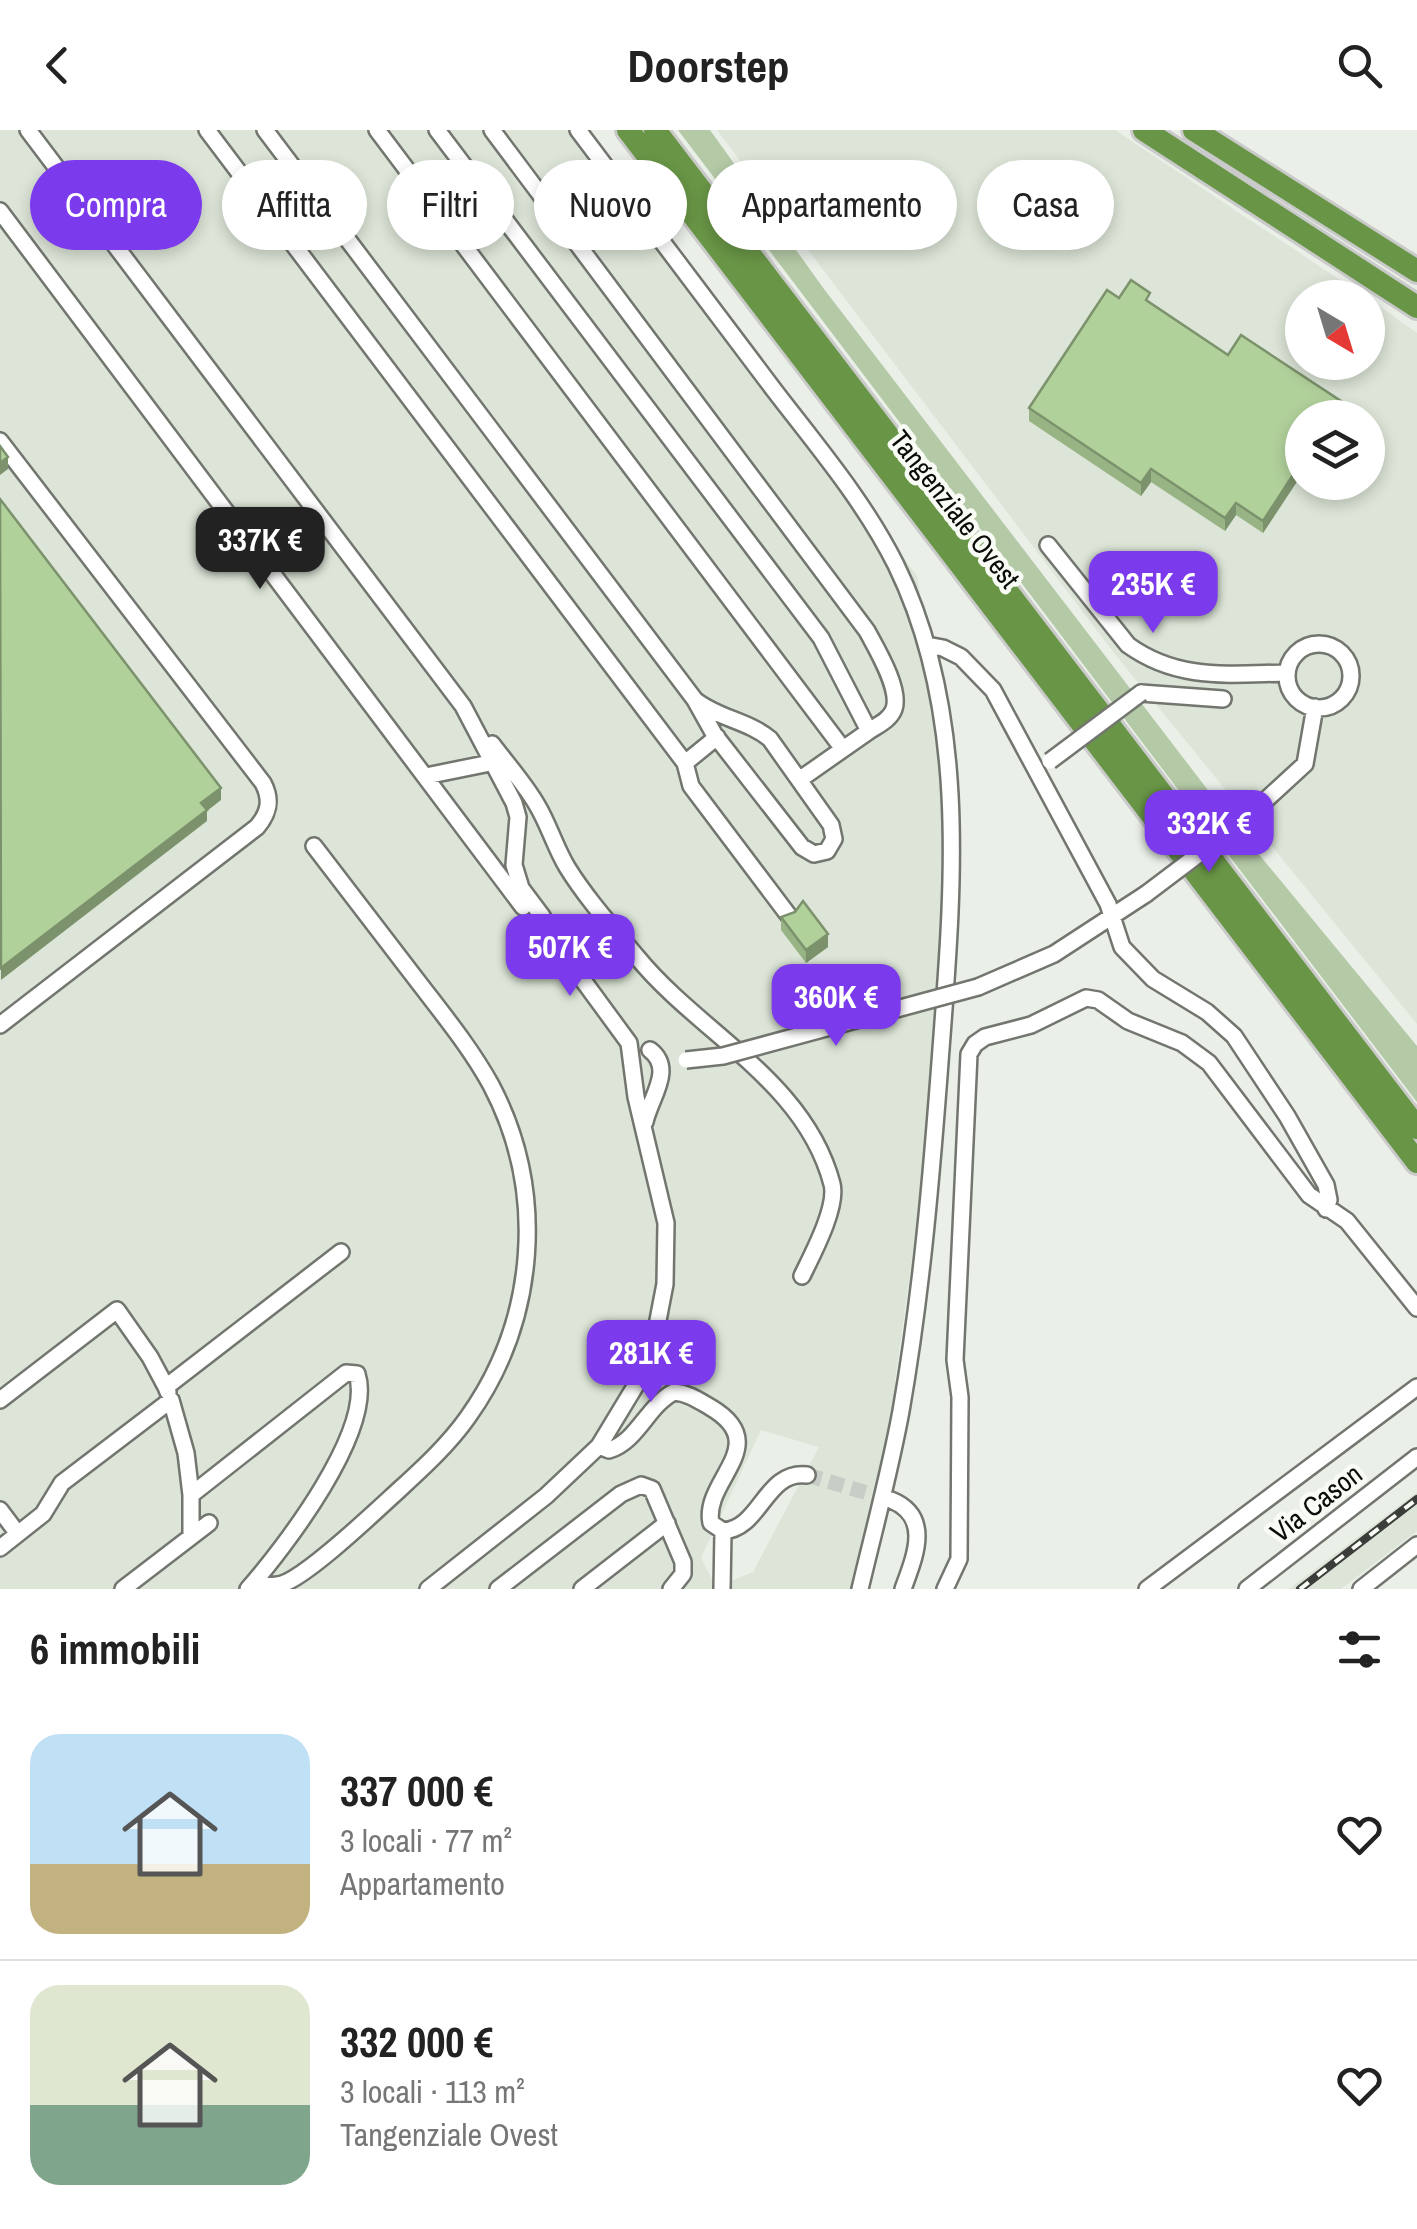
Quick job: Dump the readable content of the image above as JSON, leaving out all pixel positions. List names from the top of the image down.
{
  "streets": {
    "highway": ["Tangenziale Ovest"],
    "street": ["Via Cason"]
  },
  "north": "bottom right",
  "page": {
    "header": "Doorstep",
    "chip": [
      "Compra",
      "Affitta",
      "Filtri",
      "Nuovo",
      "Appartamento",
      "Casa"
    ],
    "price": [
      "337K €",
      "235K €",
      "332K €",
      "507K €",
      "360K €",
      "281K €"
    ],
    "heading": "6 immobili",
    "list": [
      {
        "name": "337 000 €",
        "note": "3 locali · 77 m² · Appartamento"
      },
      {
        "name": "332 000 €",
        "note": "3 locali · 113 m² · Tangenziale Ovest"
      }
    ]
  }
}
